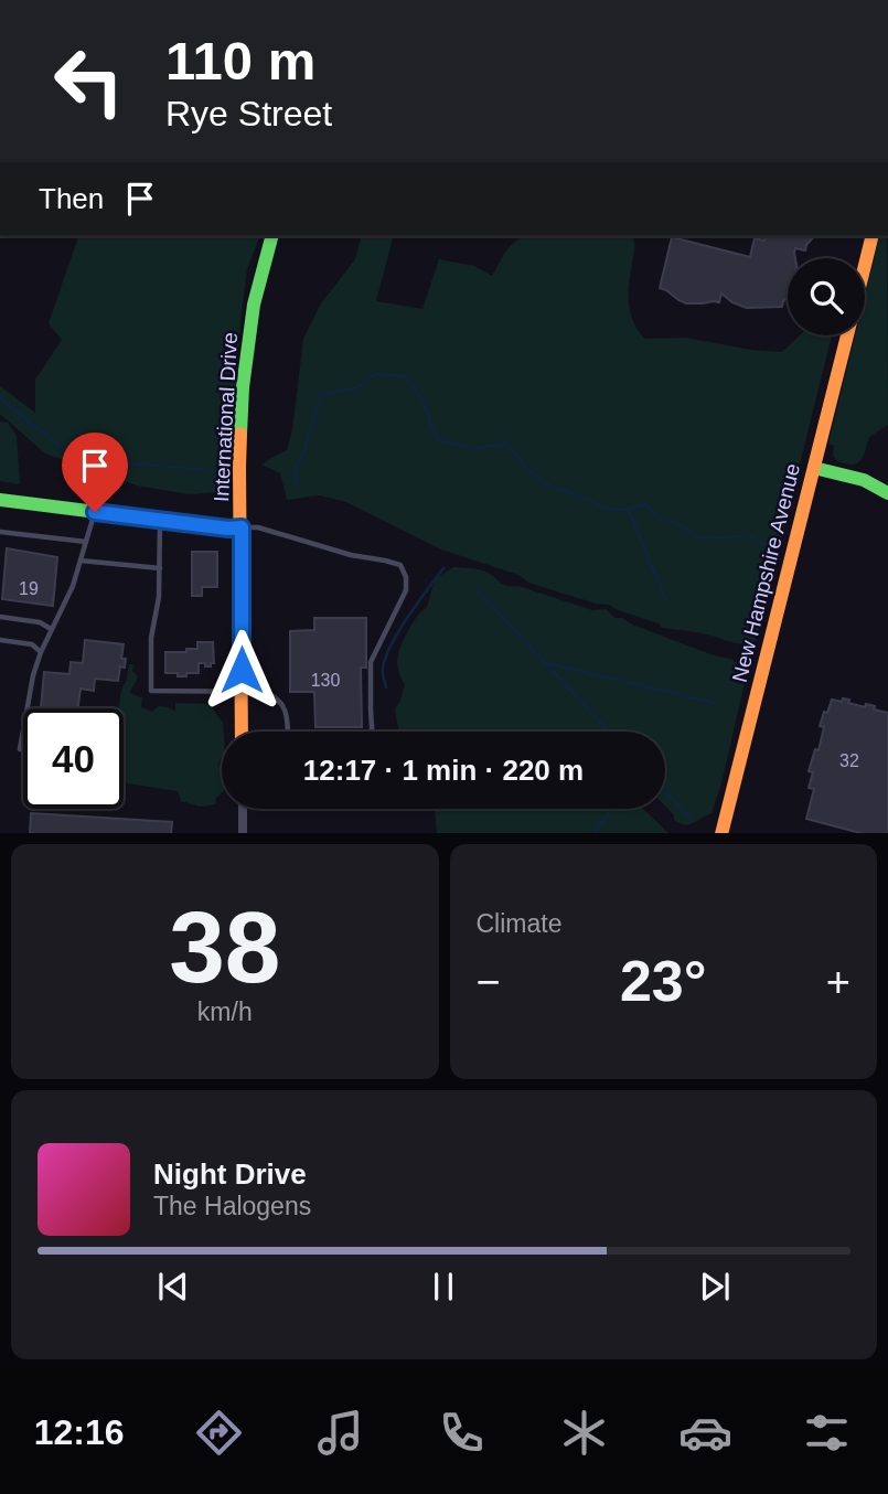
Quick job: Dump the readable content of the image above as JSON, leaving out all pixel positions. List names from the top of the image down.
{
  "streets": {
    "street": ["International Drive", "New Hampshire Avenue"]
  },
  "house_numbers": ["19", "130", "32"],
  "page": {
    "turn": ["110 m", "Rye Street"],
    "then": "Then",
    "limit": "40",
    "trip": "12:17 · 1 min · 220 m",
    "tile": [
      ["38", "km/h"],
      "Climate"
    ],
    "heat": ["−", "23°", "+"],
    "song": ["Night Drive", "The Halogens"],
    "tabs": "12:16"
  }
}
